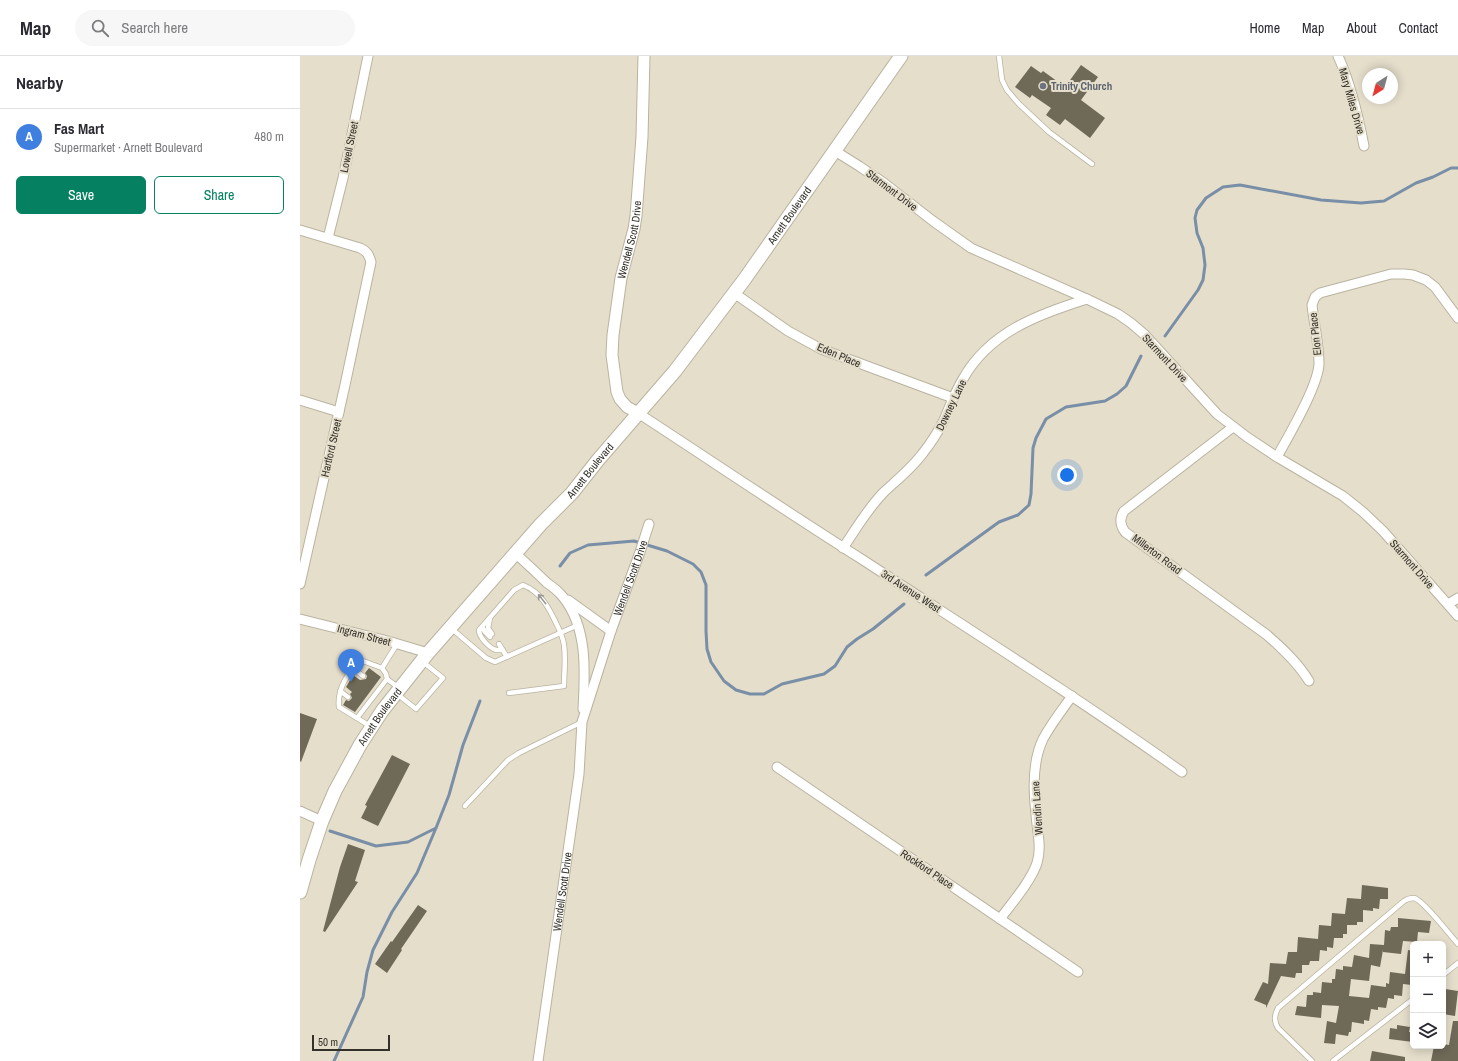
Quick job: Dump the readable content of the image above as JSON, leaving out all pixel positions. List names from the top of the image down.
{
  "streets": {
    "main road": ["Arnett Boulevard"],
    "street": [
      "Mary Miles Drive",
      "Lowell Street",
      "Starmont Drive",
      "Wendell Scott Drive",
      "Elon Place",
      "Eden Place",
      "Downey Lane",
      "Hartford Street",
      "Millerton Road",
      "3rd Avenue West",
      "Ingram Street",
      "Wendin Lane",
      "Rockford Place"
    ]
  },
  "crossings": [
    ["Lowell Street", "Hartford Street"],
    ["Starmont Drive", "Arnett Boulevard"],
    ["Starmont Drive", "Elon Place"],
    ["Starmont Drive", "Downey Lane"],
    ["Starmont Drive", "Millerton Road"],
    ["Arnett Boulevard", "Wendell Scott Drive"],
    ["Arnett Boulevard", "Eden Place"],
    ["Arnett Boulevard", "3rd Avenue West"],
    ["Arnett Boulevard", "Ingram Street"],
    ["Wendell Scott Drive", "3rd Avenue West"],
    ["Eden Place", "Downey Lane"],
    ["Downey Lane", "3rd Avenue West"],
    ["3rd Avenue West", "Wendin Lane"],
    ["Wendin Lane", "Rockford Place"]
  ],
  "places": ["Trinity Church"],
  "scale_bar": "50 m",
  "north": "bottom left",
  "page": {
    "header": "Map",
    "search": "Search here",
    "nav": [
      "Home",
      "Map",
      "About",
      "Contact"
    ],
    "heading": "Nearby",
    "list": [
      {
        "mark": "A",
        "name": "Fas Mart",
        "note": "Supermarket · Arnett Boulevard",
        "value": "480 m"
      }
    ],
    "buttons": ["Save", "Share"],
    "pins": "A",
    "map_buttons": ["+", "−"],
    "scale": "50 m"
  }
}
